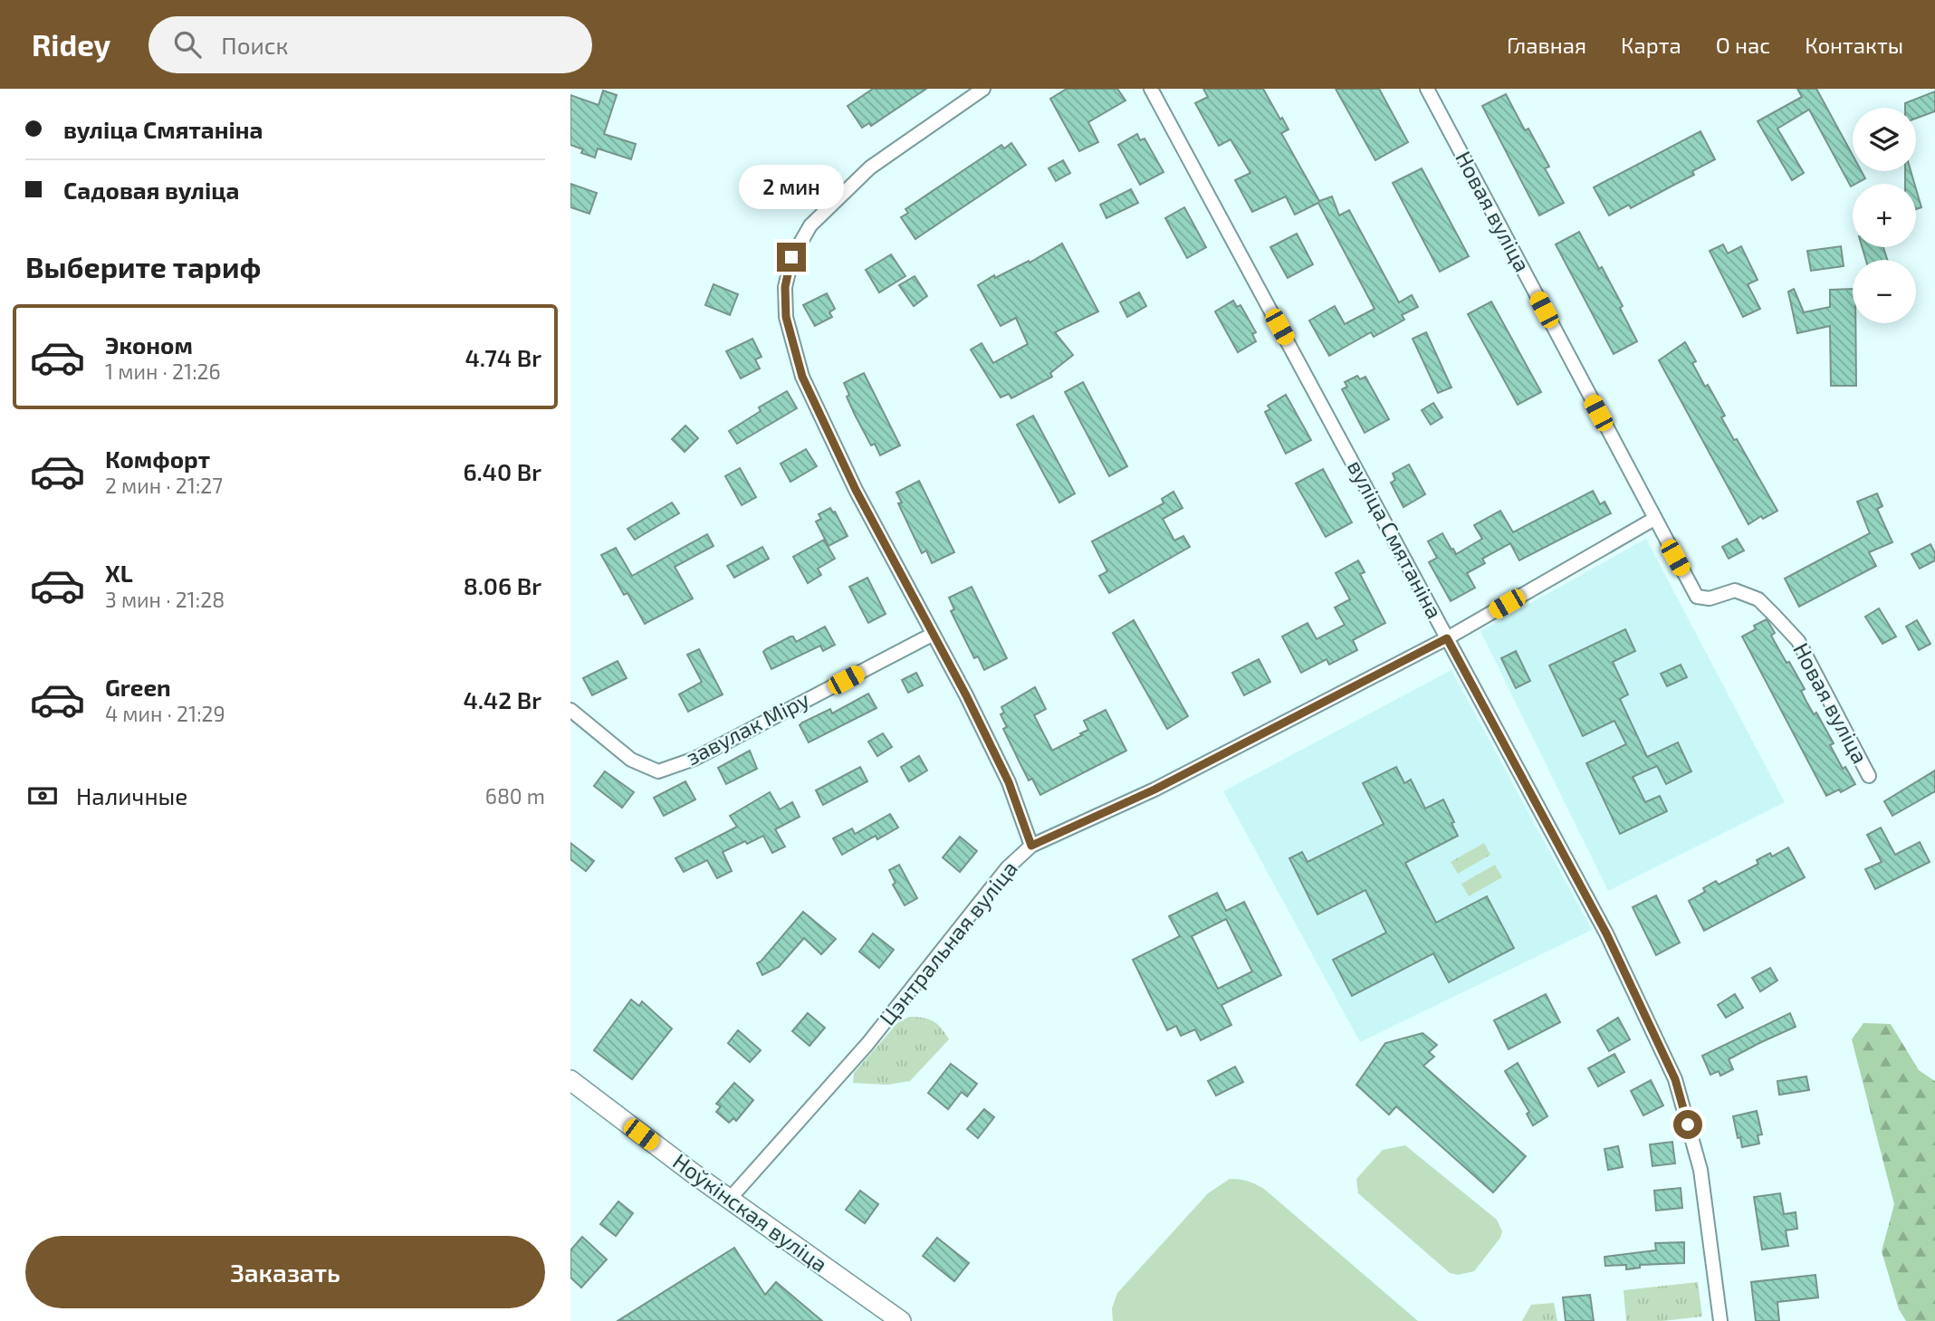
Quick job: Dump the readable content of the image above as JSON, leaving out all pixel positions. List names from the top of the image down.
{
  "streets": {
    "main road": ["Ноўкінская вуліца"],
    "street": [
      "Новая вуліца",
      "вуліца Смятаніна",
      "завулак Міру",
      "Цэнтральная вуліца"
    ]
  },
  "crossings": [
    ["Новая вуліца", "Цэнтральная вуліца"],
    ["вуліца Смятаніна", "Цэнтральная вуліца"],
    ["Цэнтральная вуліца", "Ноўкінская вуліца"]
  ],
  "page": {
    "header": "Ridey",
    "search": "Поиск",
    "nav": [
      "Главная",
      "Карта",
      "О нас",
      "Контакты"
    ],
    "banner": ["вуліца Смятаніна", "Садовая вуліца"],
    "map_buttons": ["+", "−"],
    "bubble": "2 мин",
    "heading": "Выберите тариф",
    "list": [
      {
        "name": "Эконом",
        "note": "1 мин · 21:26",
        "value": "4.74 Br"
      },
      {
        "name": "Комфорт",
        "note": "2 мин · 21:27",
        "value": "6.40 Br"
      },
      {
        "name": "XL",
        "note": "3 мин · 21:28",
        "value": "8.06 Br"
      },
      {
        "name": "Green",
        "note": "4 мин · 21:29",
        "value": "4.42 Br"
      }
    ],
    "pay": ["Наличные", "680 m"],
    "buttons": "Заказать"
  }
}
